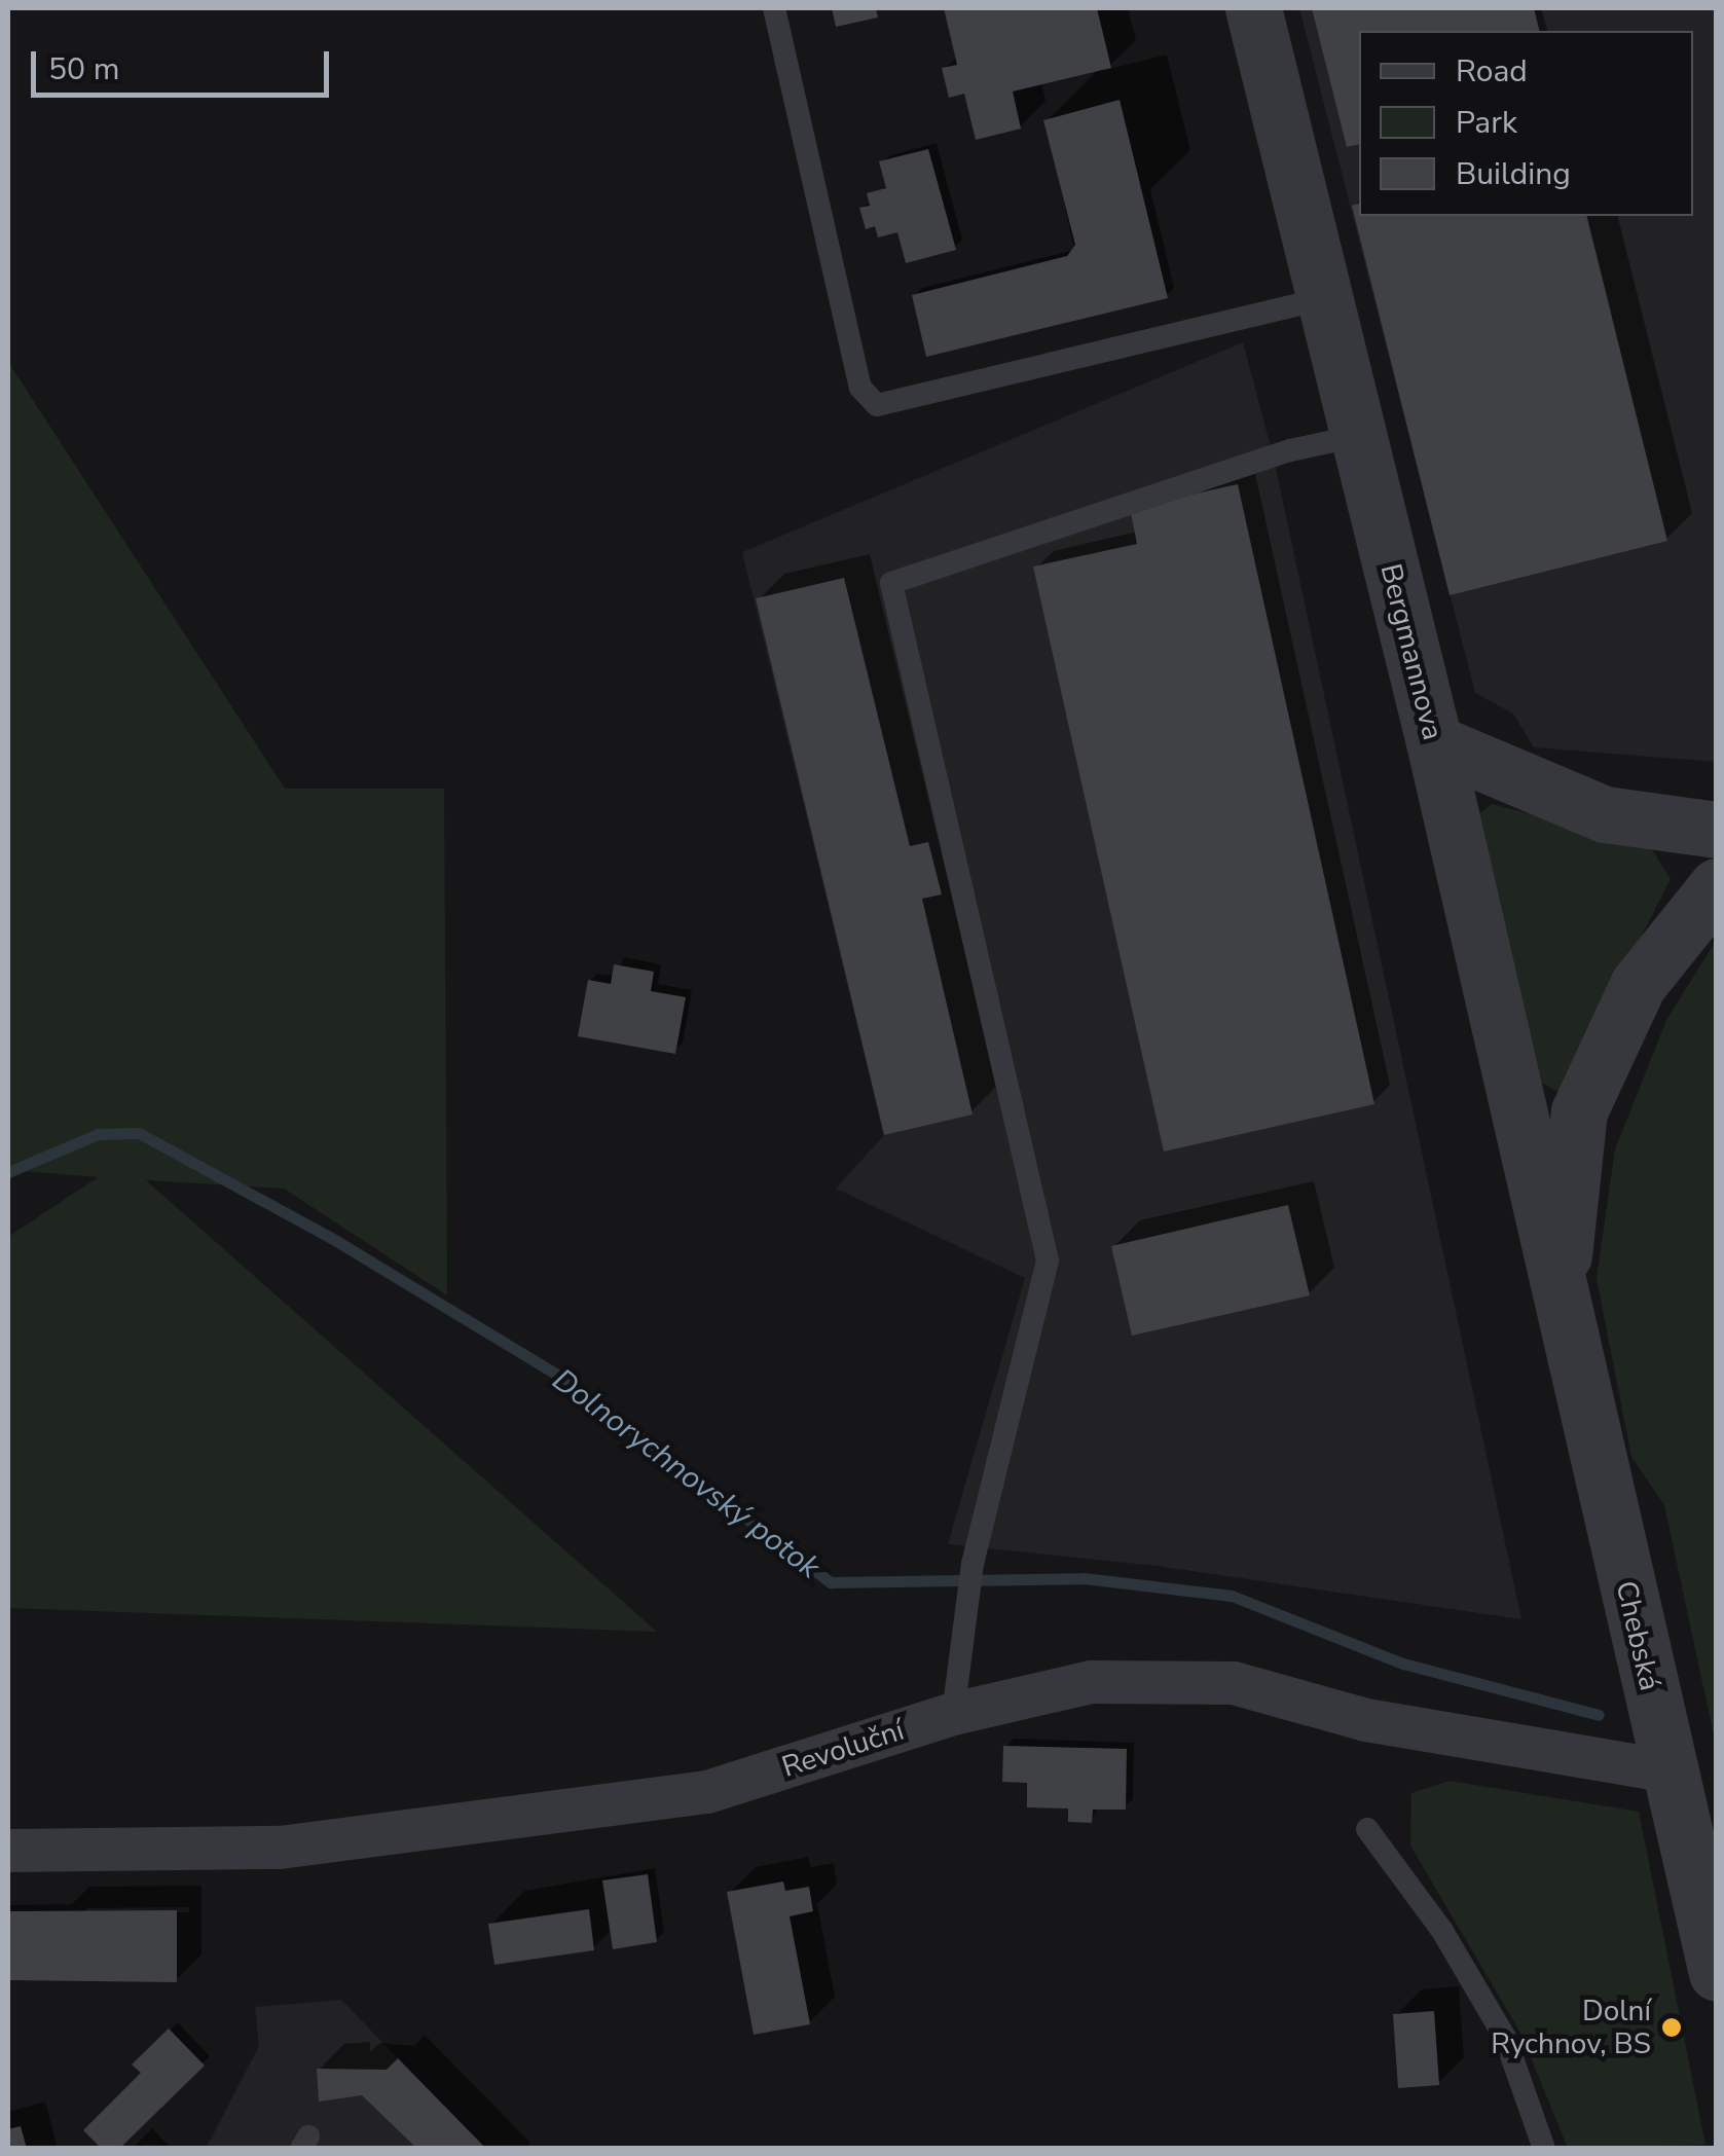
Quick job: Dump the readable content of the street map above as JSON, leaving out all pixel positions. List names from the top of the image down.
{
  "streets": {
    "street": ["Bergmannova", "Chebská", "Revoluční"]
  },
  "crossings": [
    ["Bergmannova", "Chebská"],
    ["Chebská", "Revoluční"]
  ],
  "water": ["Dolnorychnovský potok"],
  "places": ["Dolní Rychnov, BS"],
  "legend": ["Road", "Park", "Building"],
  "scale_bar": "50 m"
}
